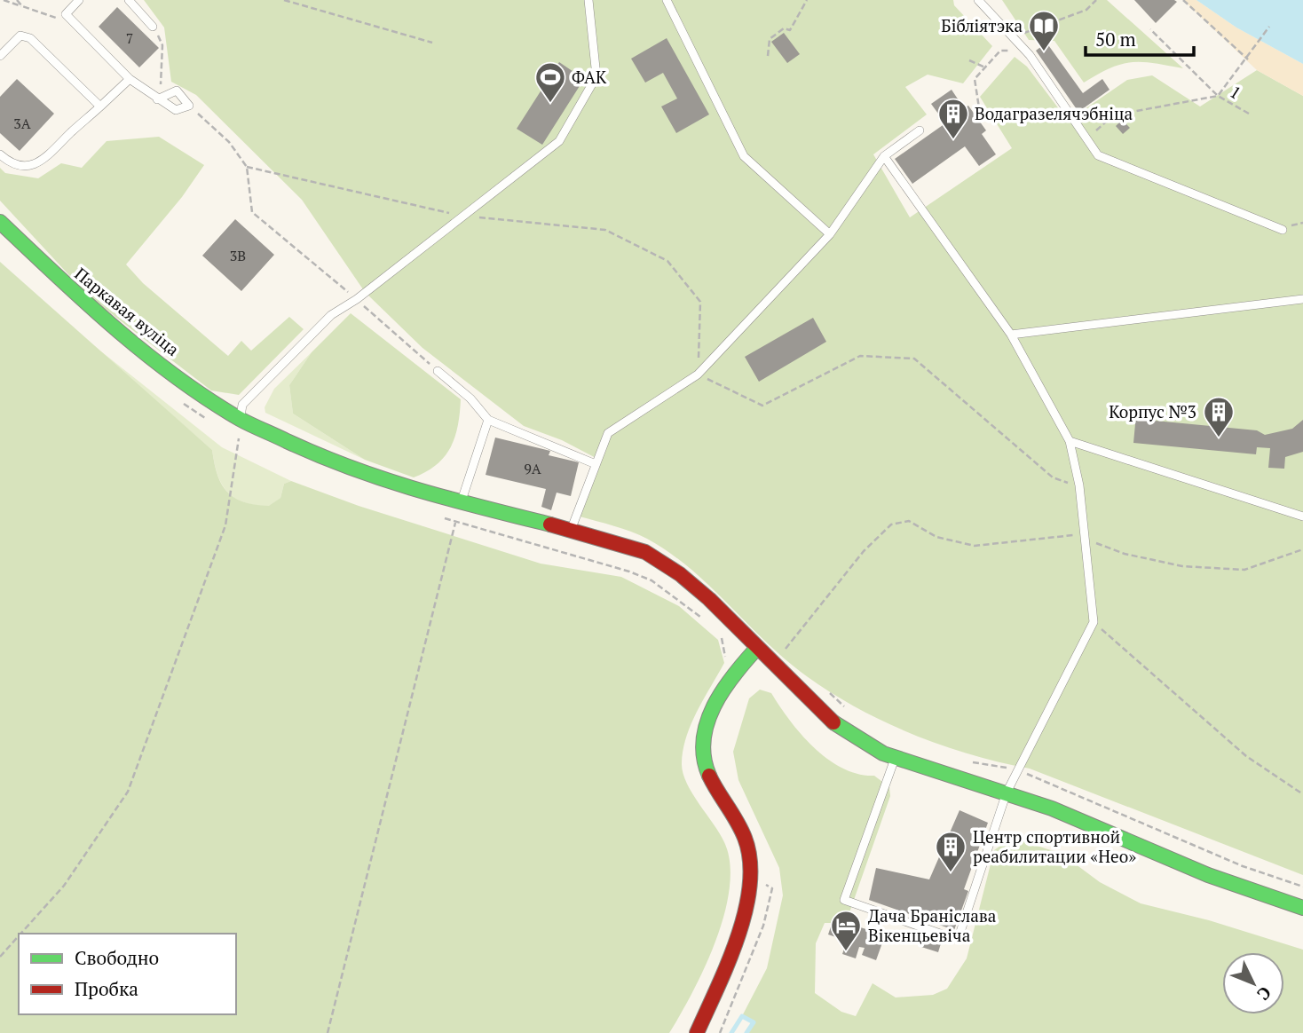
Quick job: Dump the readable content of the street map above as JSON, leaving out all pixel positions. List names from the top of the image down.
{
  "streets": {
    "street": ["Паркавая вуліца"],
    "path": ["1"]
  },
  "places": {
    "library": ["Бібліятэка"],
    "sports": ["ФАК"],
    "building": ["Водагразелячэбніца", "Корпус №3", "Центр спортивной реабилитации «Нео»"],
    "hotel": ["Дача Браніслава Вікенцьевіча"]
  },
  "house_numbers": [
    "7",
    "3А",
    "3В",
    "9А"
  ],
  "legend": ["Свободно", "Пробка"],
  "scale_bar": "50 m",
  "north": "bottom right"
}
